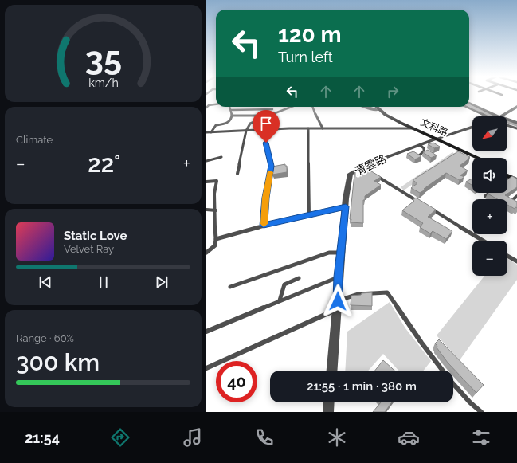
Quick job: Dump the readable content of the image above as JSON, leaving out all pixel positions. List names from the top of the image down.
{
  "streets": {
    "main road": ["文科路"],
    "street": ["清雲路"]
  },
  "crossings": [
    ["文科路", "清雲路"]
  ],
  "north": "bottom left",
  "page": {
    "turn": ["120 m", "Turn left"],
    "tile": [
      "Climate",
      ["Range · 60%", "300 km"]
    ],
    "map_buttons": ["+", "−"],
    "heat": ["−", "22°", "+"],
    "song": ["Static Love", "Velvet Ray"],
    "limit": "40",
    "trip": "21:55 · 1 min · 380 m",
    "tabs": "21:54",
    "gauge": ["35", "km/h"]
  }
}
